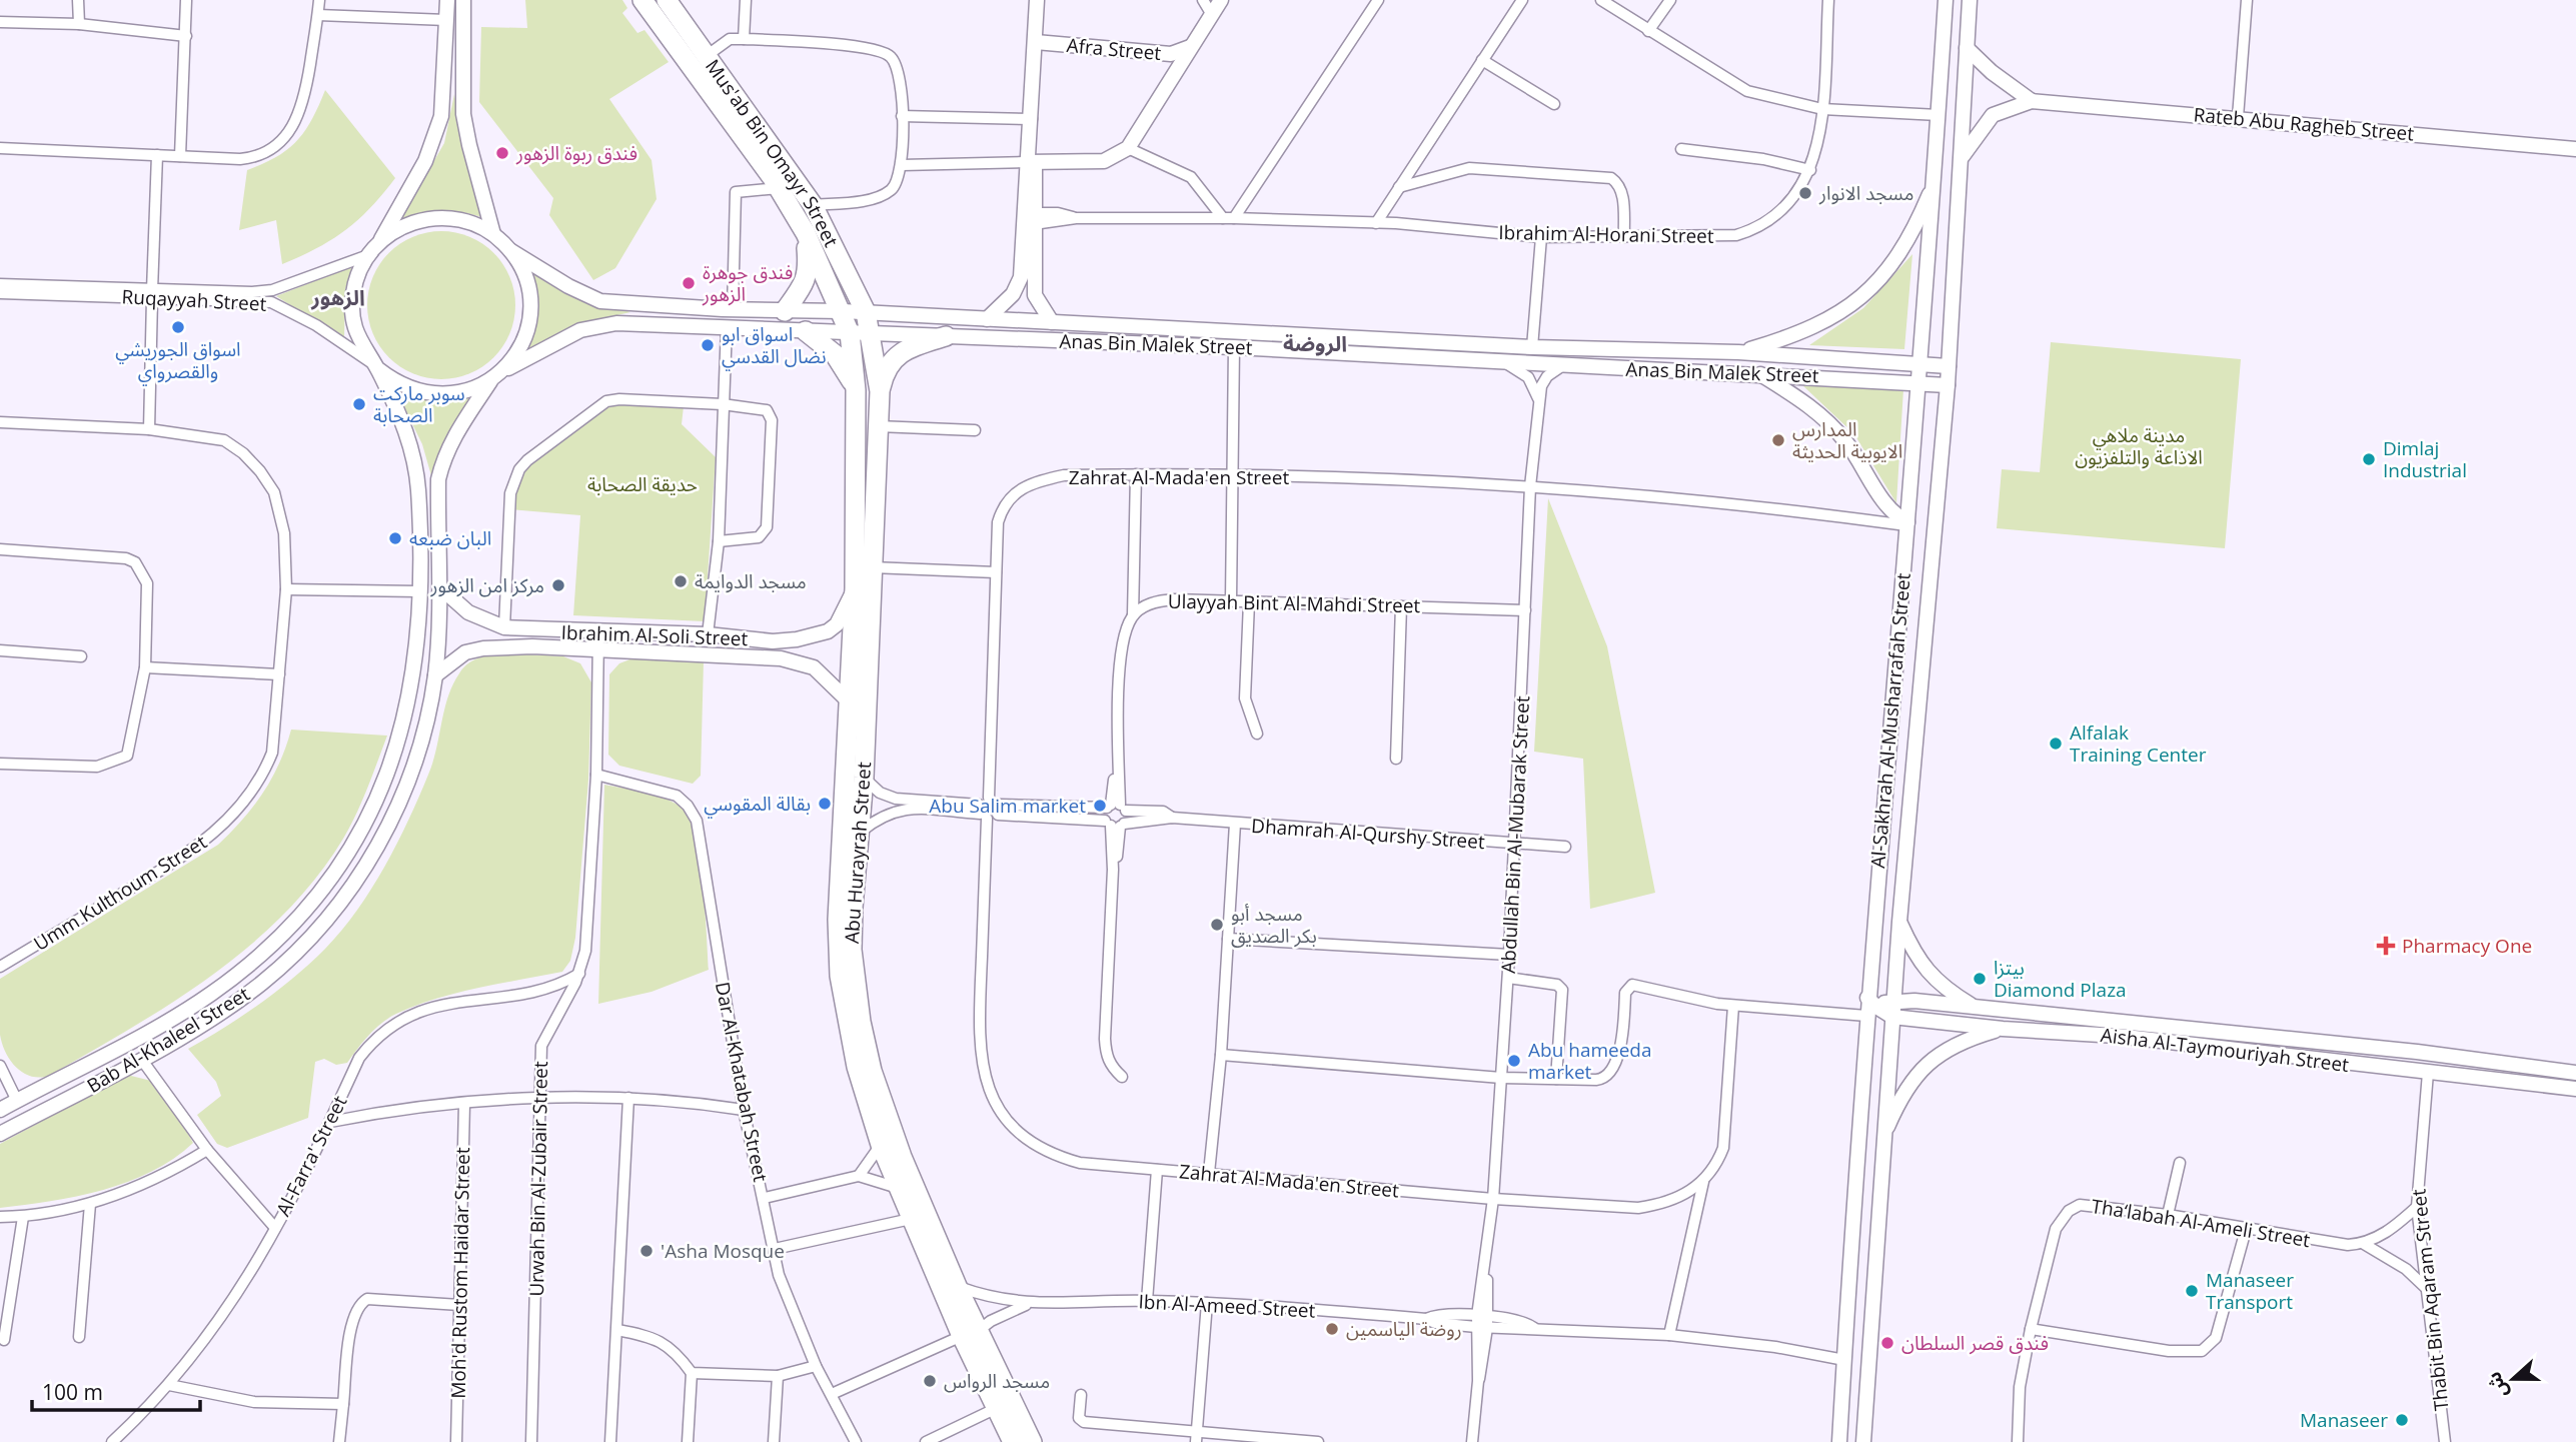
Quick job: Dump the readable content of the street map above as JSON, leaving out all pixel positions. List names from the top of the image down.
{
  "streets": {
    "highway": ["Mus'ab Bin Omayr Street", "Abu Hurayrah Street"],
    "main road": [
      "Afra Street",
      "Rateb Abu Ragheb Street",
      "Anas Bin Malek Street",
      "Ibrahim Al-Soli Street",
      "Al-Sakhrah Al-Musharrafah Street",
      "Bab Al-Khaleel Street",
      "Aisha Al-Taymouriyah Street"
    ],
    "street": [
      "Ibrahim Al-Horani Street",
      "Ruqayyah Street",
      "Zahrat Al-Mada'en Street",
      "Ulayyah Bint Al-Mahdi Street",
      "Dhamrah Al-Qurshy Street",
      "Abdullah Bin Al-Mubarak Street",
      "Umm Kulthoum Street",
      "Dar Al-Khatabah Street",
      "Al-Farra' Street",
      "Urwah Bin Al-Zubair Street",
      "Tha‘labah Al-Ameli Street",
      "Moh'd Rustom Haidar Street",
      "Thabit Bin Aqaram Street",
      "Ibn Al-Ameed Street"
    ]
  },
  "crossings": [
    ["Rateb Abu Ragheb Street", "Al-Sakhrah Al-Musharrafah Street"],
    ["Mus'ab Bin Omayr Street", "Anas Bin Malek Street"],
    ["Mus'ab Bin Omayr Street", "Abu Hurayrah Street"],
    ["Ruqayyah Street", "Anas Bin Malek Street"],
    ["Ruqayyah Street", "Bab Al-Khaleel Street"],
    ["Anas Bin Malek Street", "Al-Sakhrah Al-Musharrafah Street"],
    ["Anas Bin Malek Street", "Abdullah Bin Al-Mubarak Street"],
    ["Anas Bin Malek Street", "Abu Hurayrah Street"],
    ["Anas Bin Malek Street", "Bab Al-Khaleel Street"],
    ["Zahrat Al-Mada'en Street", "Al-Sakhrah Al-Musharrafah Street"],
    ["Zahrat Al-Mada'en Street", "Dhamrah Al-Qurshy Street"],
    ["Zahrat Al-Mada'en Street", "Abdullah Bin Al-Mubarak Street"],
    ["Ulayyah Bint Al-Mahdi Street", "Abdullah Bin Al-Mubarak Street"],
    ["Ibrahim Al-Soli Street", "Abu Hurayrah Street"],
    ["Ibrahim Al-Soli Street", "Bab Al-Khaleel Street"],
    ["Ibrahim Al-Soli Street", "Urwah Bin Al-Zubair Street"],
    ["Al-Sakhrah Al-Musharrafah Street", "Aisha Al-Taymouriyah Street"],
    ["Al-Sakhrah Al-Musharrafah Street", "Ibn Al-Ameed Street"],
    ["Dhamrah Al-Qurshy Street", "Abdullah Bin Al-Mubarak Street"],
    ["Dhamrah Al-Qurshy Street", "Abu Hurayrah Street"],
    ["Abdullah Bin Al-Mubarak Street", "Ibn Al-Ameed Street"],
    ["Abu Hurayrah Street", "Ibn Al-Ameed Street"],
    ["Aisha Al-Taymouriyah Street", "Thabit Bin Aqaram Street"],
    ["Dar Al-Khatabah Street", "Urwah Bin Al-Zubair Street"],
    ["Dar Al-Khatabah Street", "Ibn Al-Ameed Street"],
    ["Al-Farra' Street", "Urwah Bin Al-Zubair Street"],
    ["Tha‘labah Al-Ameli Street", "Thabit Bin Aqaram Street"]
  ],
  "districts": ["الزهور", "الروضة"],
  "parks": ["مدينة ملاهي الاذاعة والتلفزيون", "حديقة الصحابة"],
  "places": {
    "other": [
      "فندق ربوة الزهور",
      "مسجد الانوار",
      "فندق جوهرة الزهور",
      "اسواق الجوريشي والقصرواي",
      "اسواق ابو نضال القدسي",
      "سوبر ماركت الصحابة",
      "المدارس الايوبية الحديثة",
      "Dimlaj Industrial",
      "البان ضبعه",
      "مسجد الدوايمة",
      "مركز امن الزهور",
      "Alfalak Training Center",
      "بقالة المقوسي",
      "Abu Salim market",
      "مسجد أبو بكر الصديق",
      "بيتزا Diamond Plaza",
      "Abu hameeda market",
      "'Asha Mosque",
      "Manaseer Transport",
      "روضة الياسمين",
      "فندق قصر السلطان",
      "مسجد الرواس",
      "Manaseer"
    ],
    "health": ["Pharmacy One"]
  },
  "scale_bar": "100 m",
  "north": "left"
}
